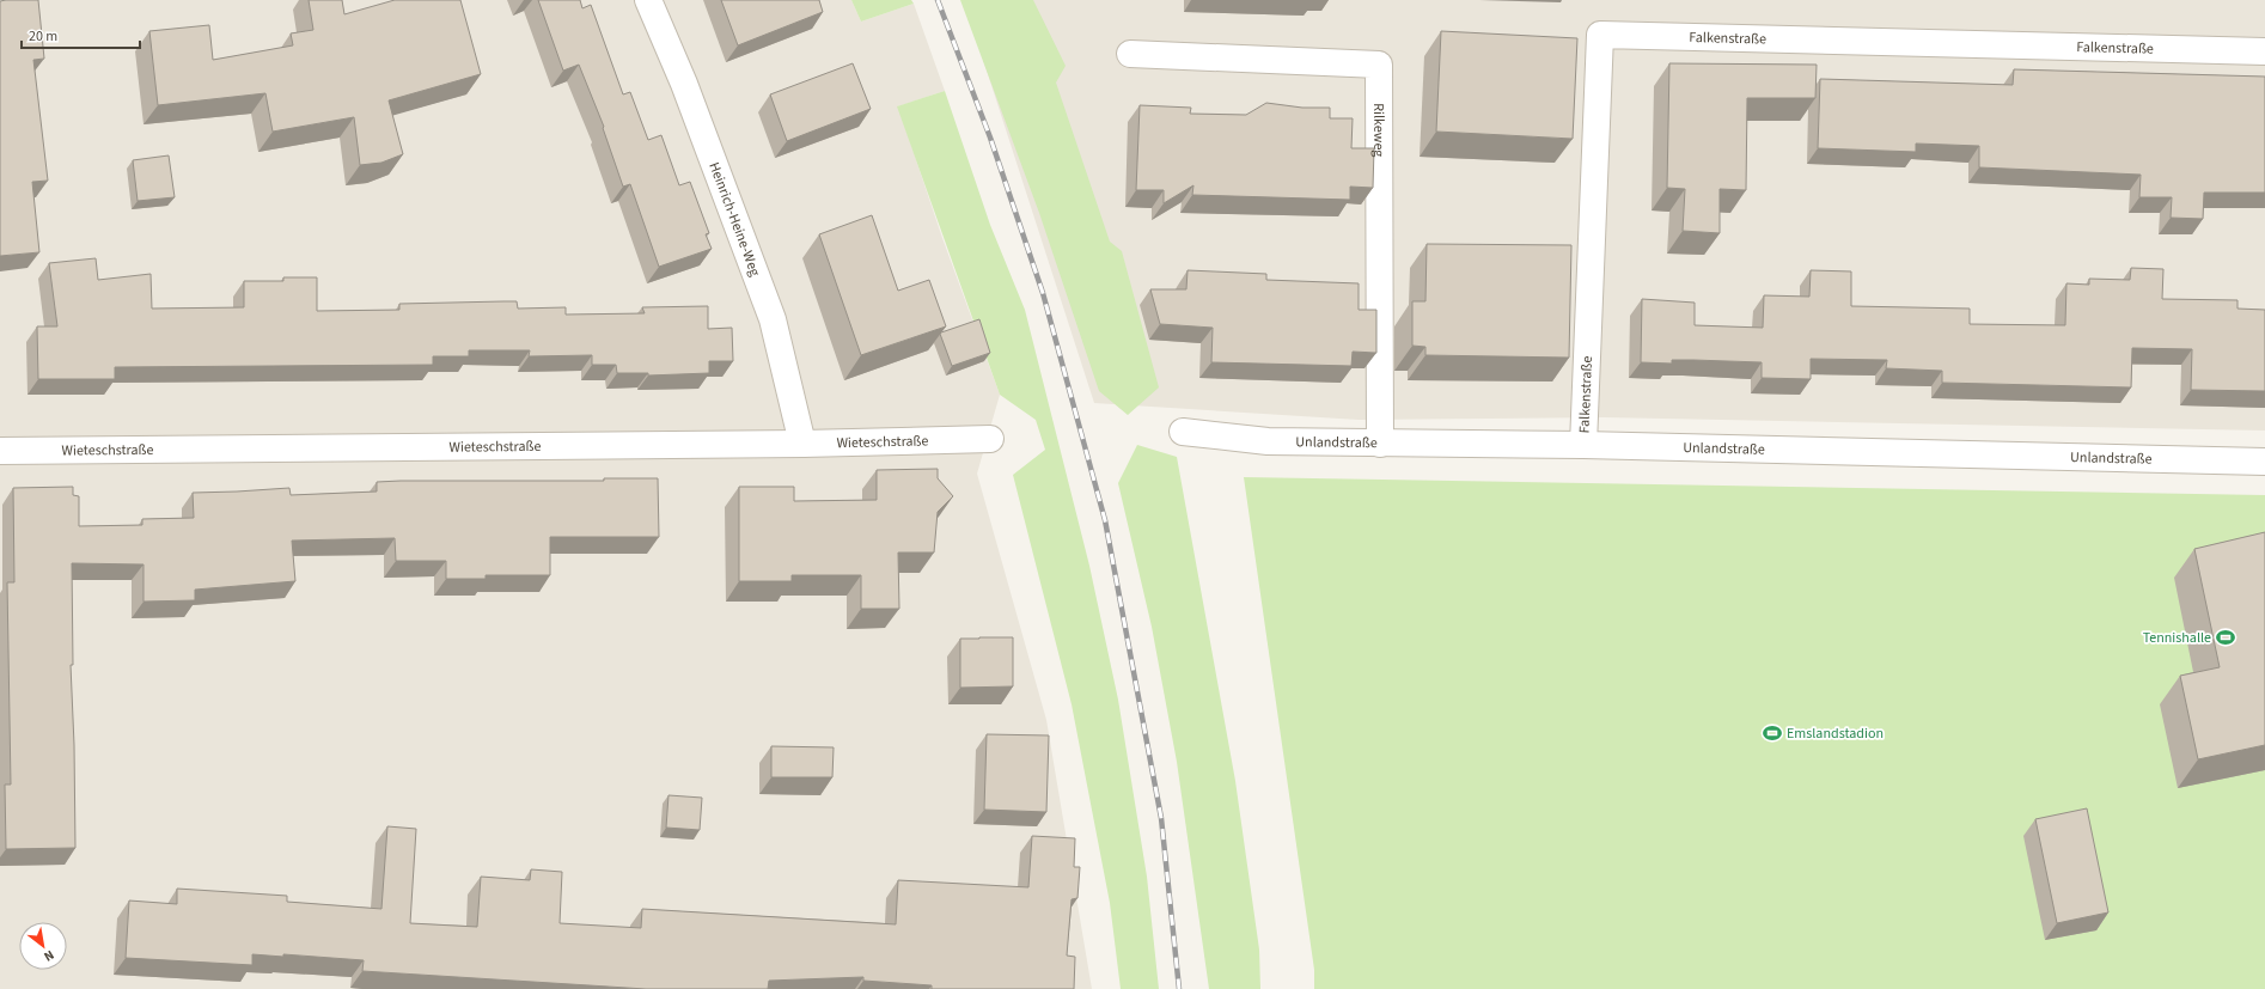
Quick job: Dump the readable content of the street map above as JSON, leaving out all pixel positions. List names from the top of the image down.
{
  "streets": {
    "street": [
      "Falkenstraße",
      "Rilkeweg",
      "Heinrich-Heine-Weg",
      "Wieteschstraße",
      "Unlandstraße"
    ]
  },
  "crossings": [
    ["Falkenstraße", "Unlandstraße"],
    ["Rilkeweg", "Unlandstraße"],
    ["Heinrich-Heine-Weg", "Wieteschstraße"]
  ],
  "places": {
    "sports": ["Tennishalle", "Emslandstadion"]
  },
  "scale_bar": "20 m",
  "north": "bottom right"
}
